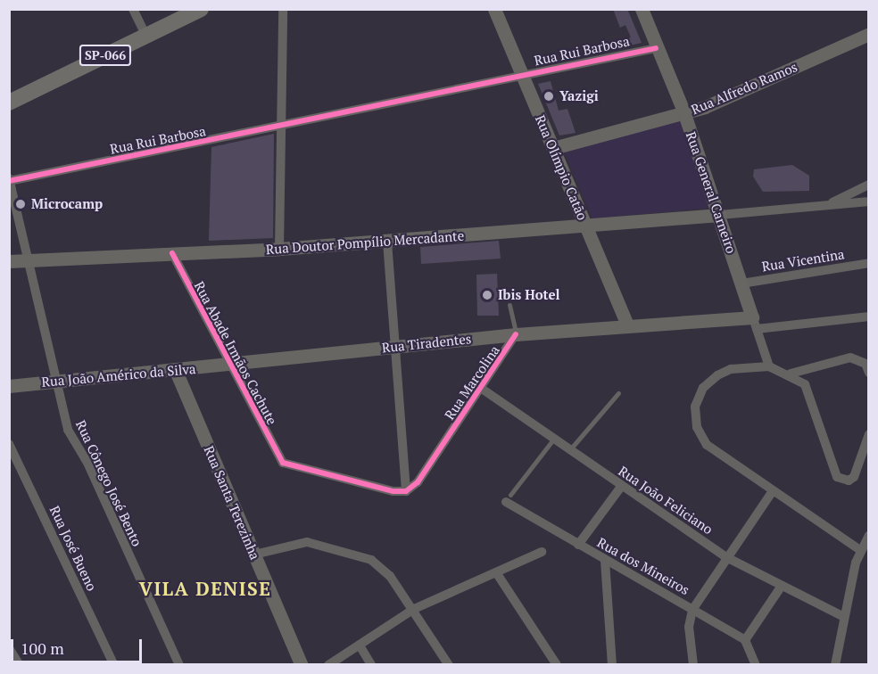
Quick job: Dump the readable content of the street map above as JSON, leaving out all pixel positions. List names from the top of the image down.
{
  "streets": {
    "main road": [
      "SP-066",
      "Rua Alfredo Ramos",
      "Rua Olímpio Catão",
      "Rua General Carneiro",
      "Rua Doutor Pompílio Mercadante",
      "Rua Tiradentes",
      "Rua João Américo da Silva",
      "Rua Santa Terezinha"
    ],
    "street": [
      "Rua Rui Barbosa",
      "Rua Vicentina",
      "Rua Abade Irmãos Cachute",
      "Rua Marcolina",
      "Rua Cônego José Bento",
      "Rua João Feliciano",
      "Rua José Bueno",
      "Rua dos Mineiros"
    ]
  },
  "crossings": [
    ["Rua Rui Barbosa", "Rua Olímpio Catão"],
    ["Rua Rui Barbosa", "Rua General Carneiro"],
    ["Rua Rui Barbosa", "Rua Cônego José Bento"],
    ["Rua Alfredo Ramos", "Rua Olímpio Catão"],
    ["Rua Alfredo Ramos", "Rua General Carneiro"],
    ["Rua Olímpio Catão", "Rua Doutor Pompílio Mercadante"],
    ["Rua Olímpio Catão", "Rua Tiradentes"],
    ["Rua General Carneiro", "Rua Doutor Pompílio Mercadante"],
    ["Rua General Carneiro", "Rua Vicentina"],
    ["Rua General Carneiro", "Rua Tiradentes"],
    ["Rua Doutor Pompílio Mercadante", "Rua Abade Irmãos Cachute"],
    ["Rua Doutor Pompílio Mercadante", "Rua Cônego José Bento"],
    ["Rua Tiradentes", "Rua Abade Irmãos Cachute"],
    ["Rua Tiradentes", "Rua João Américo da Silva"],
    ["Rua Tiradentes", "Rua Marcolina"],
    ["Rua Abade Irmãos Cachute", "Rua João Américo da Silva"],
    ["Rua Abade Irmãos Cachute", "Rua Marcolina"],
    ["Rua João Américo da Silva", "Rua Cônego José Bento"],
    ["Rua João Américo da Silva", "Rua Santa Terezinha"],
    ["Rua Marcolina", "Rua João Feliciano"]
  ],
  "districts": ["VILA DENISE"],
  "places": ["Yazigi", "Microcamp", "Ibis Hotel"],
  "scale_bar": "100 m"
}
